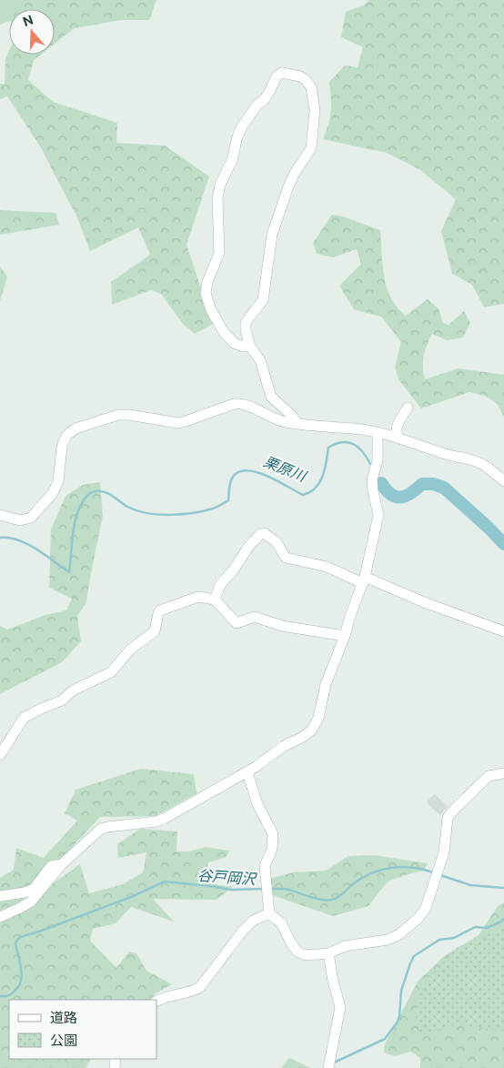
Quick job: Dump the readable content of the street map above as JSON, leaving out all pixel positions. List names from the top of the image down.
{
  "water": ["栗原川", "谷戸岡沢"],
  "legend": ["道路", "公園"],
  "north": "top"
}
